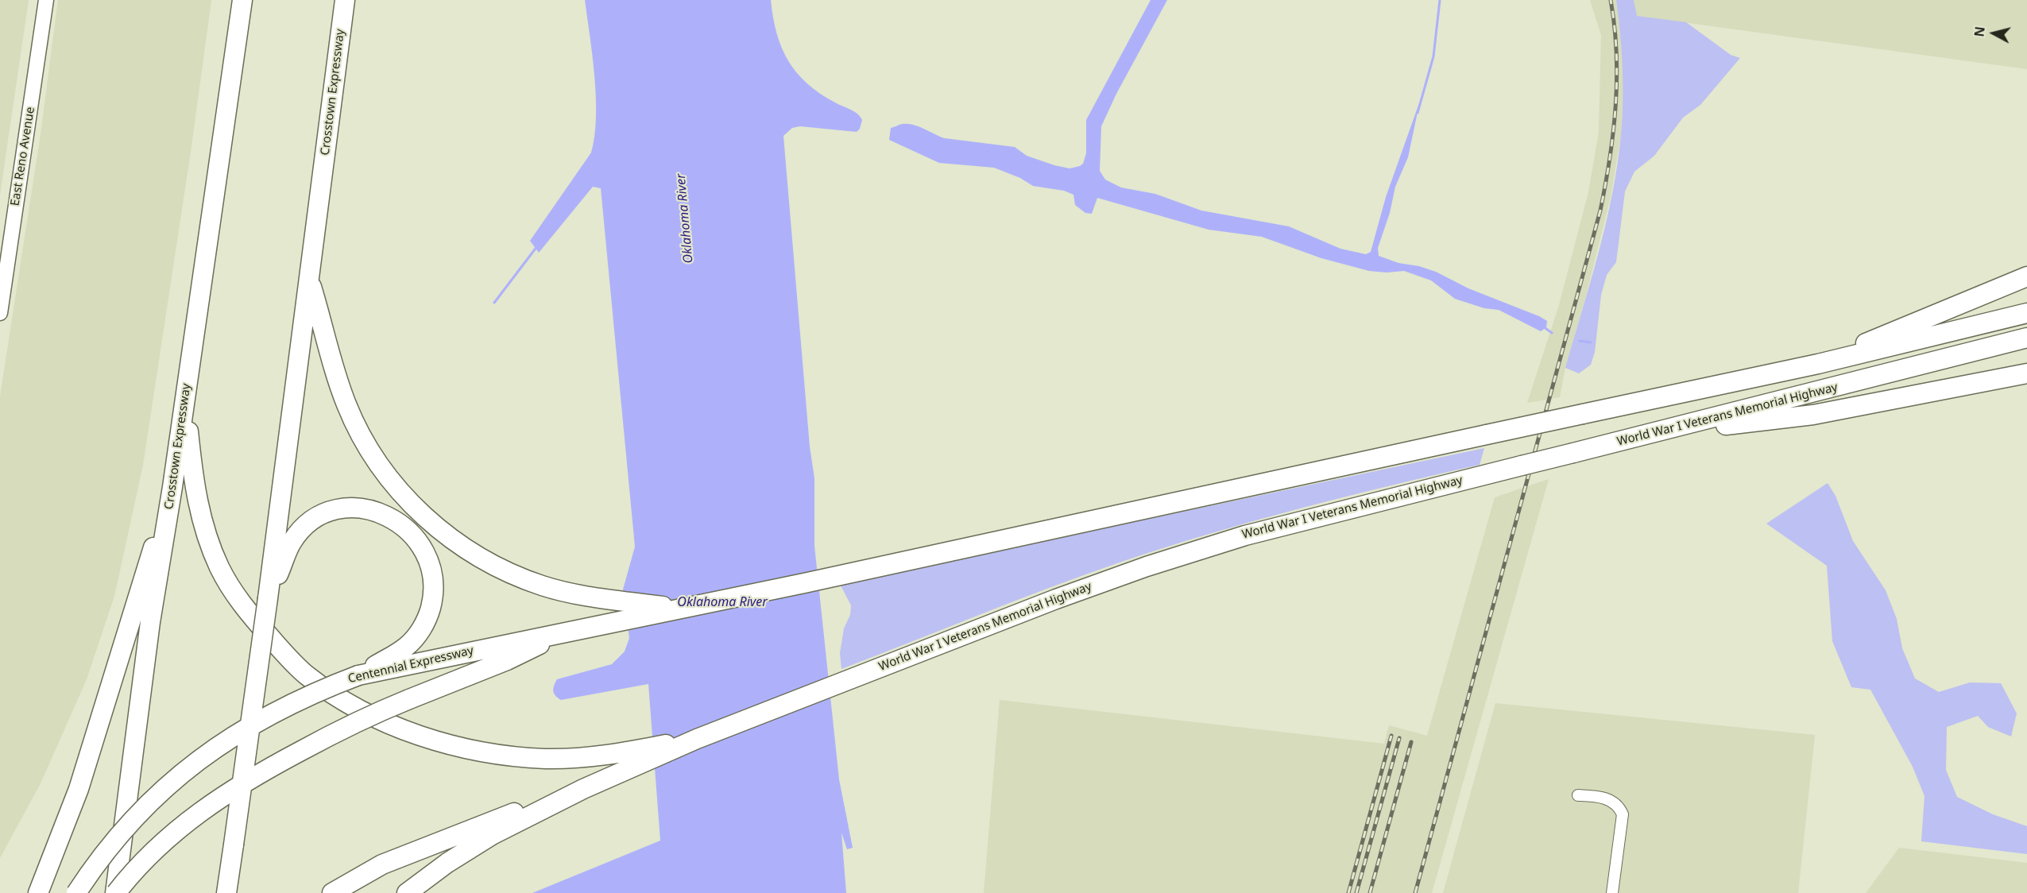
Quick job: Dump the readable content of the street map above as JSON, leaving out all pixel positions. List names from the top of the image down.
{
  "streets": {
    "highway": ["Crosstown Expressway", "World War I Veterans Memorial Highway", "Centennial Expressway"],
    "main road": ["East Reno Avenue"]
  },
  "water": ["Oklahoma River"],
  "north": "left"
}
